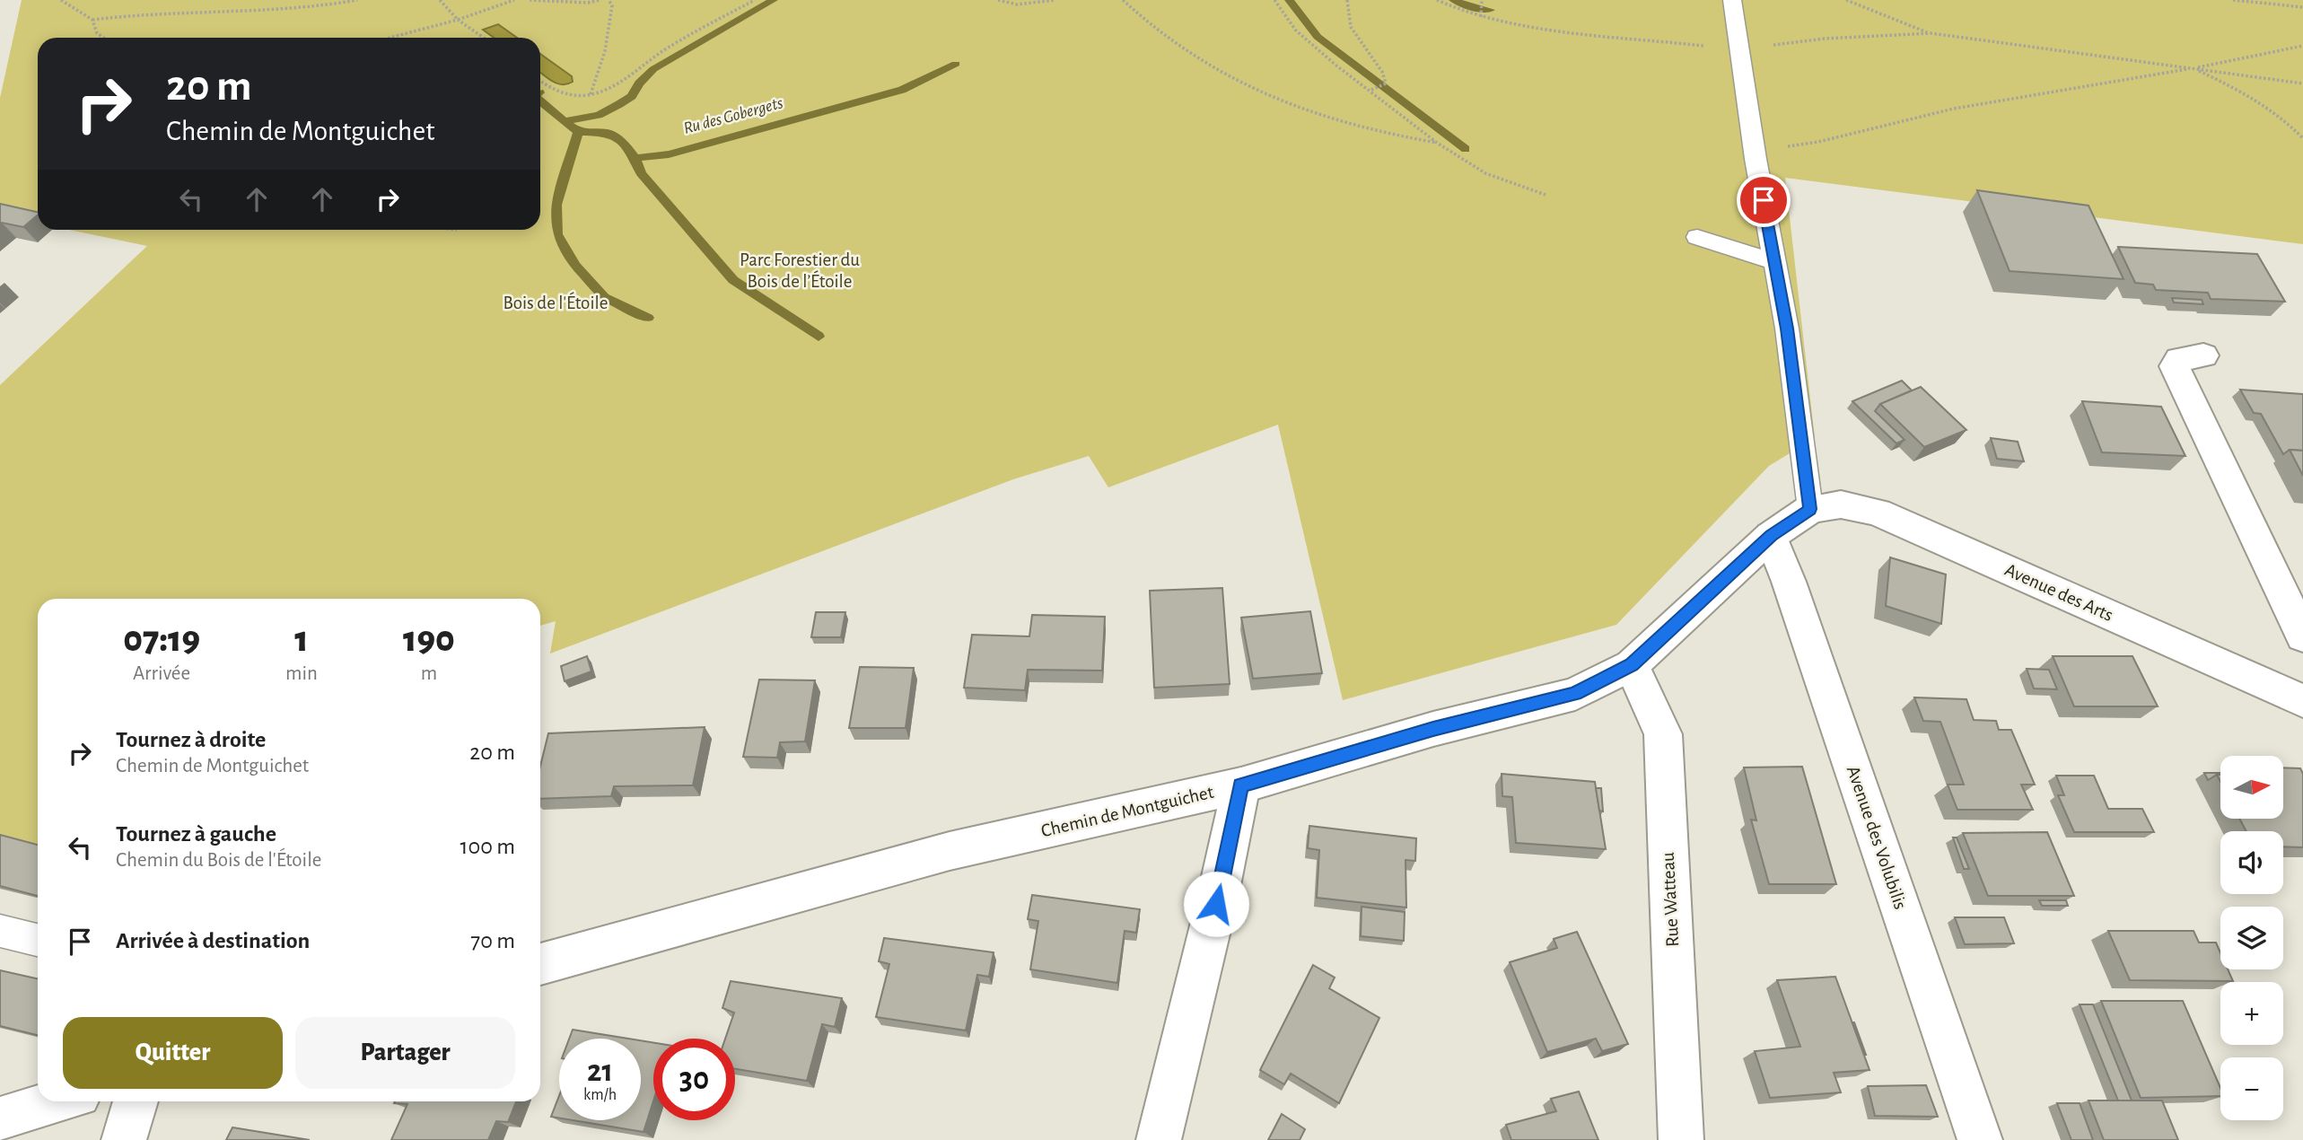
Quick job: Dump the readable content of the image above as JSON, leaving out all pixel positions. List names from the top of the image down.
{
  "streets": {
    "street": [
      "Avenue des Arts",
      "Chemin de Montguichet",
      "Avenue des Volubilis",
      "Rue Watteau"
    ]
  },
  "crossings": [
    ["Avenue des Arts", "Chemin de Montguichet"],
    ["Chemin de Montguichet", "Avenue des Volubilis"],
    ["Chemin de Montguichet", "Rue Watteau"]
  ],
  "water": ["Ru des Gobergets"],
  "parks": ["Parc Forestier du Bois de l’Étoile", "Bois de l'Étoile"],
  "north": "right",
  "page": {
    "turn": ["20 m", "Chemin de Montguichet"],
    "eta": [
      "07:19",
      "Arrivée",
      "1",
      "min",
      "190",
      "m"
    ],
    "list": [
      {
        "name": "Tournez à droite",
        "note": "Chemin de Montguichet",
        "value": "20 m"
      },
      {
        "name": "Tournez à gauche",
        "note": "Chemin du Bois de l'Étoile",
        "value": "100 m"
      },
      {
        "name": "Arrivée à destination",
        "value": "70 m"
      }
    ],
    "map_buttons": ["+", "−"],
    "buttons": ["Quitter", "Partager"],
    "speed": "21 km/h",
    "limit": "30"
  }
}
